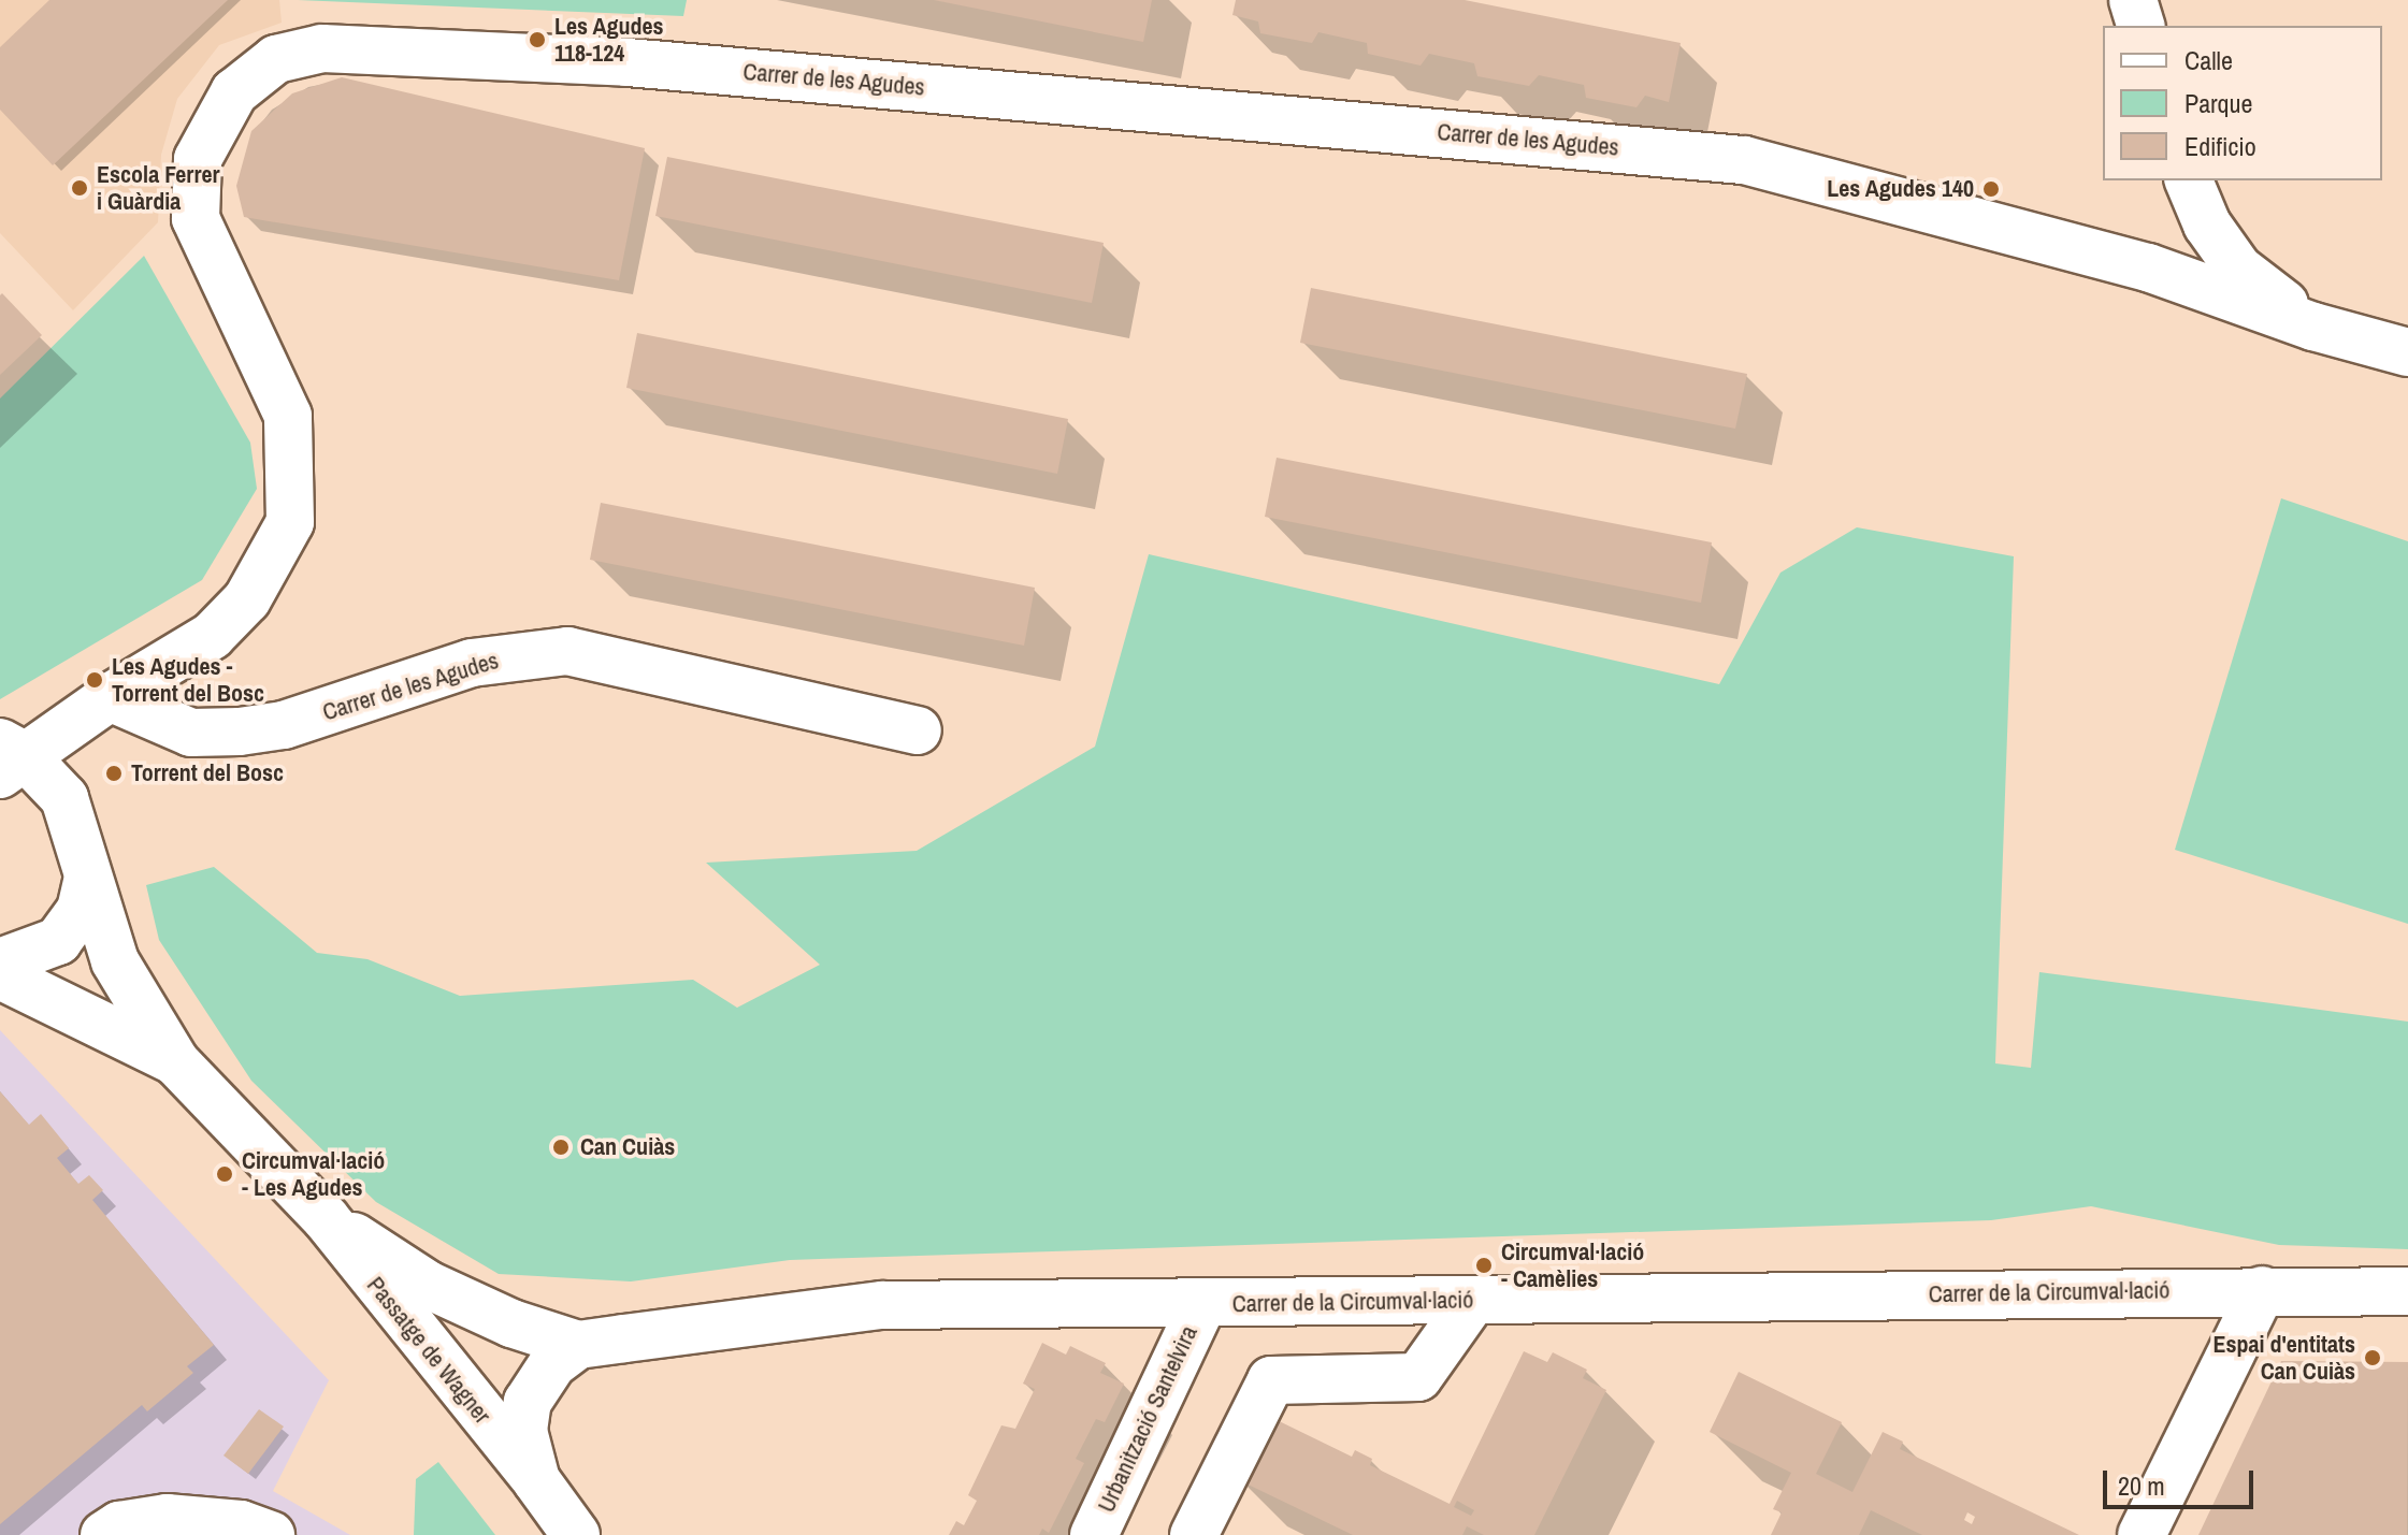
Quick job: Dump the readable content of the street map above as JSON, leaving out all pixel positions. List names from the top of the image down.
{
  "streets": {
    "street": [
      "Carrer de les Agudes",
      "Carrer de la Circumval·lació",
      "Passatge de Wagner",
      "Urbanització Santelvira"
    ]
  },
  "crossings": [
    ["Carrer de les Agudes", "Passatge de Wagner"],
    ["Carrer de la Circumval·lació", "Passatge de Wagner"],
    ["Carrer de la Circumval·lació", "Urbanització Santelvira"]
  ],
  "places": [
    "Les Agudes 118-124",
    "Escola Ferrer i Guàrdia",
    "Les Agudes 140",
    "Les Agudes - Torrent del Bosc",
    "Torrent del Bosc",
    "Can Cuiàs",
    "Circumval·lació - Les Agudes",
    "Circumval·lació - Camèlies",
    "Espai d'entitats Can Cuiàs"
  ],
  "legend": ["Calle", "Parque", "Edificio"],
  "scale_bar": "20 m"
}
